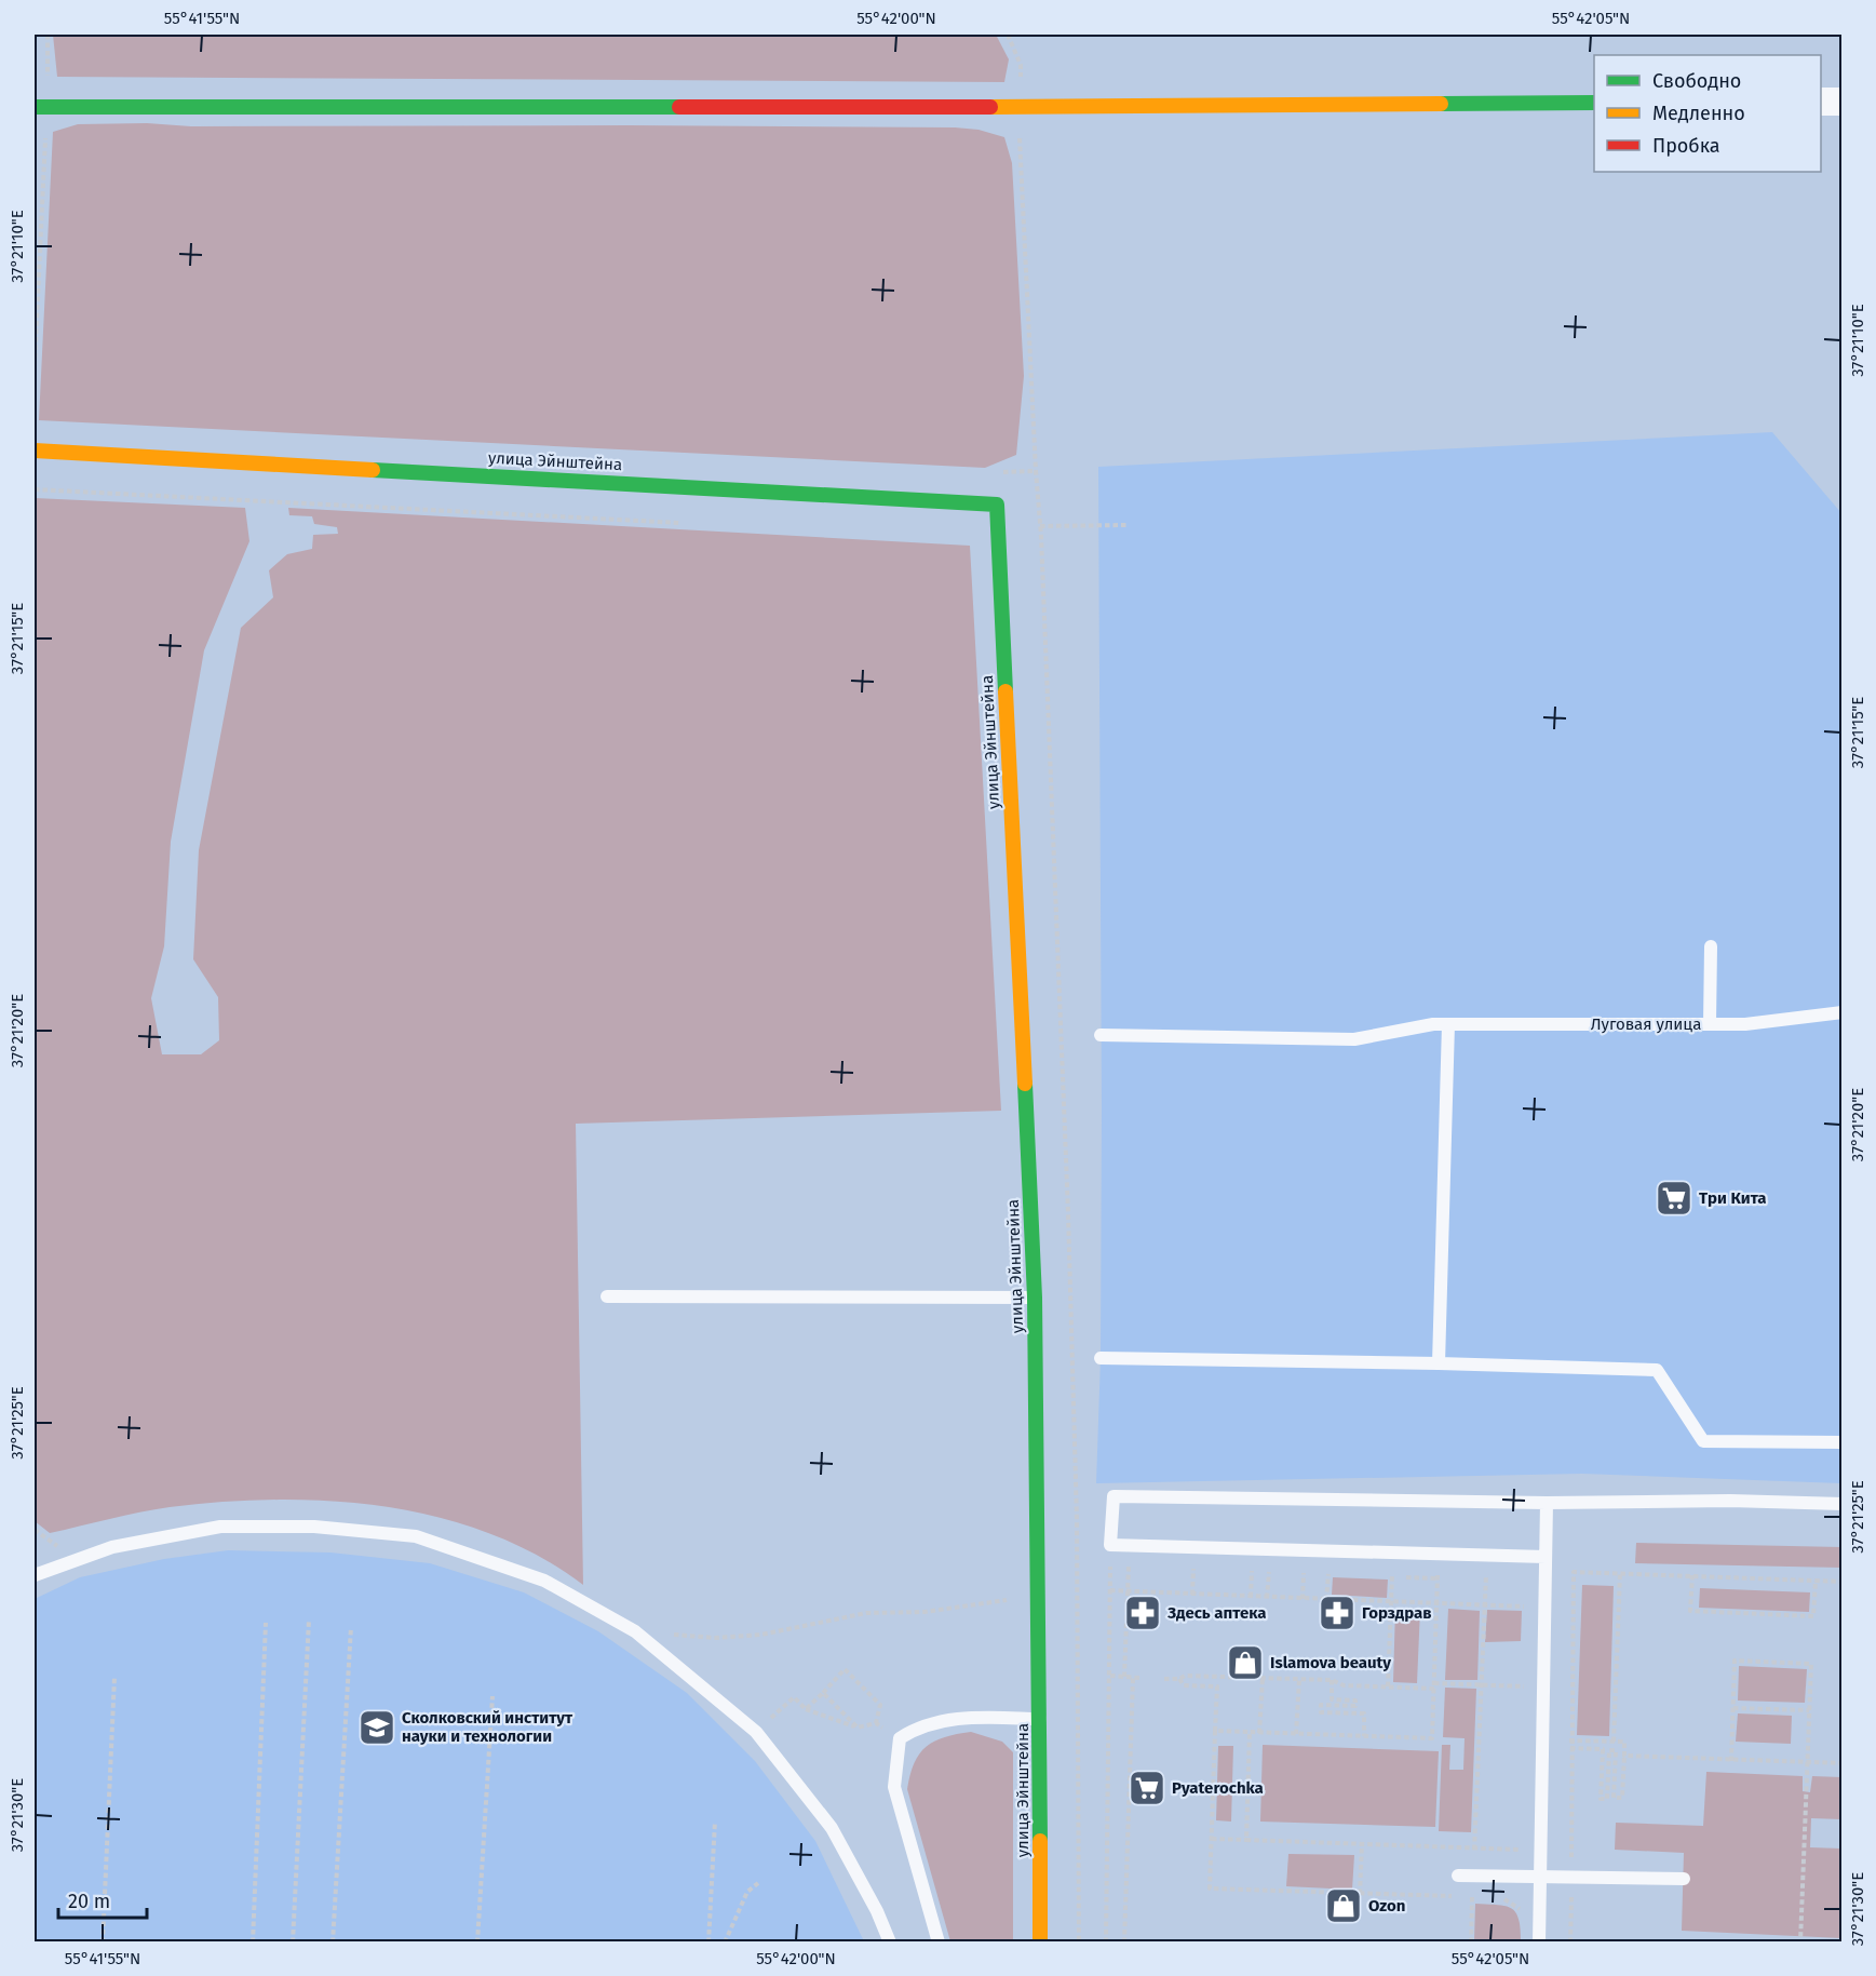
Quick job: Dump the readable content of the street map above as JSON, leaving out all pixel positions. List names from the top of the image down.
{
  "streets": {
    "street": ["улица Эйнштейна"],
    "lane": ["Луговая улица"]
  },
  "places": {
    "supermarket": ["Три Кита", "Pyaterochka"],
    "pharmacy": ["Здесь аптека", "Горздрав"],
    "shop": ["Islamova beauty", "Ozon"],
    "school or university": ["Сколковский институт науки и технологии"]
  },
  "legend": ["Свободно", "Медленно", "Пробка"],
  "scale_bar": "20 m",
  "coordinates": [
    "55°41'55\"N",
    "55°42'00\"N",
    "55°42'05\"N",
    "37°21'10\"E",
    "37°21'15\"E",
    "37°21'20\"E",
    "37°21'25\"E",
    "37°21'30\"E"
  ]
}
